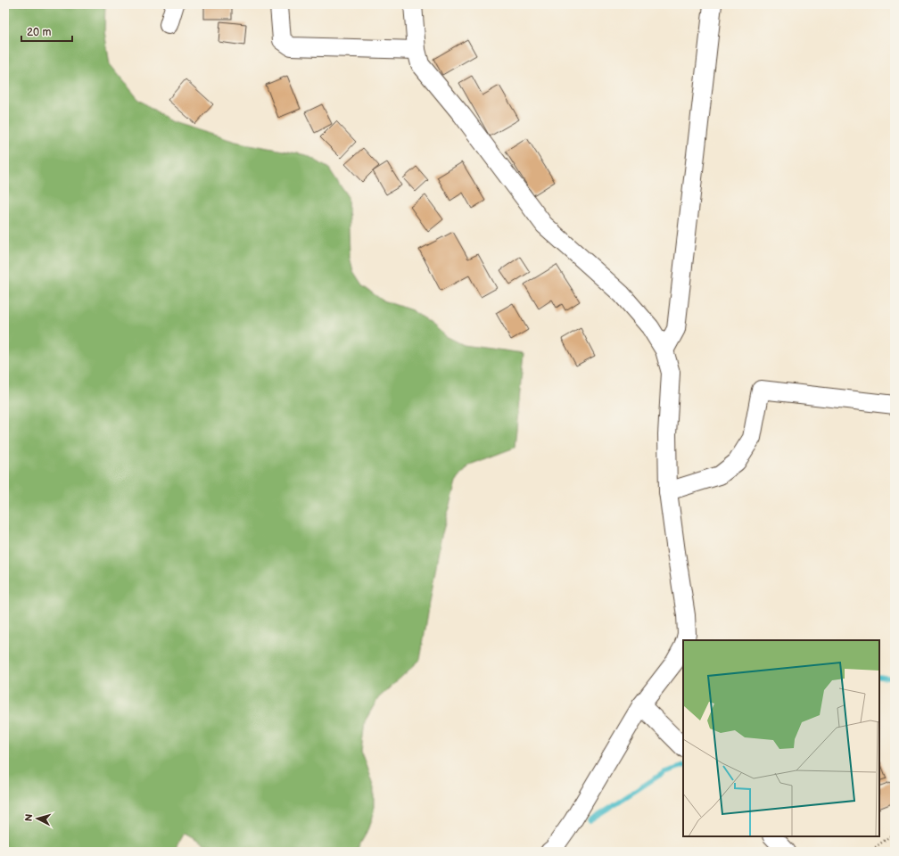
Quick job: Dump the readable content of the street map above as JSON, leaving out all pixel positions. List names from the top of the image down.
{
  "scale_bar": "20 m",
  "north": "left"
}
